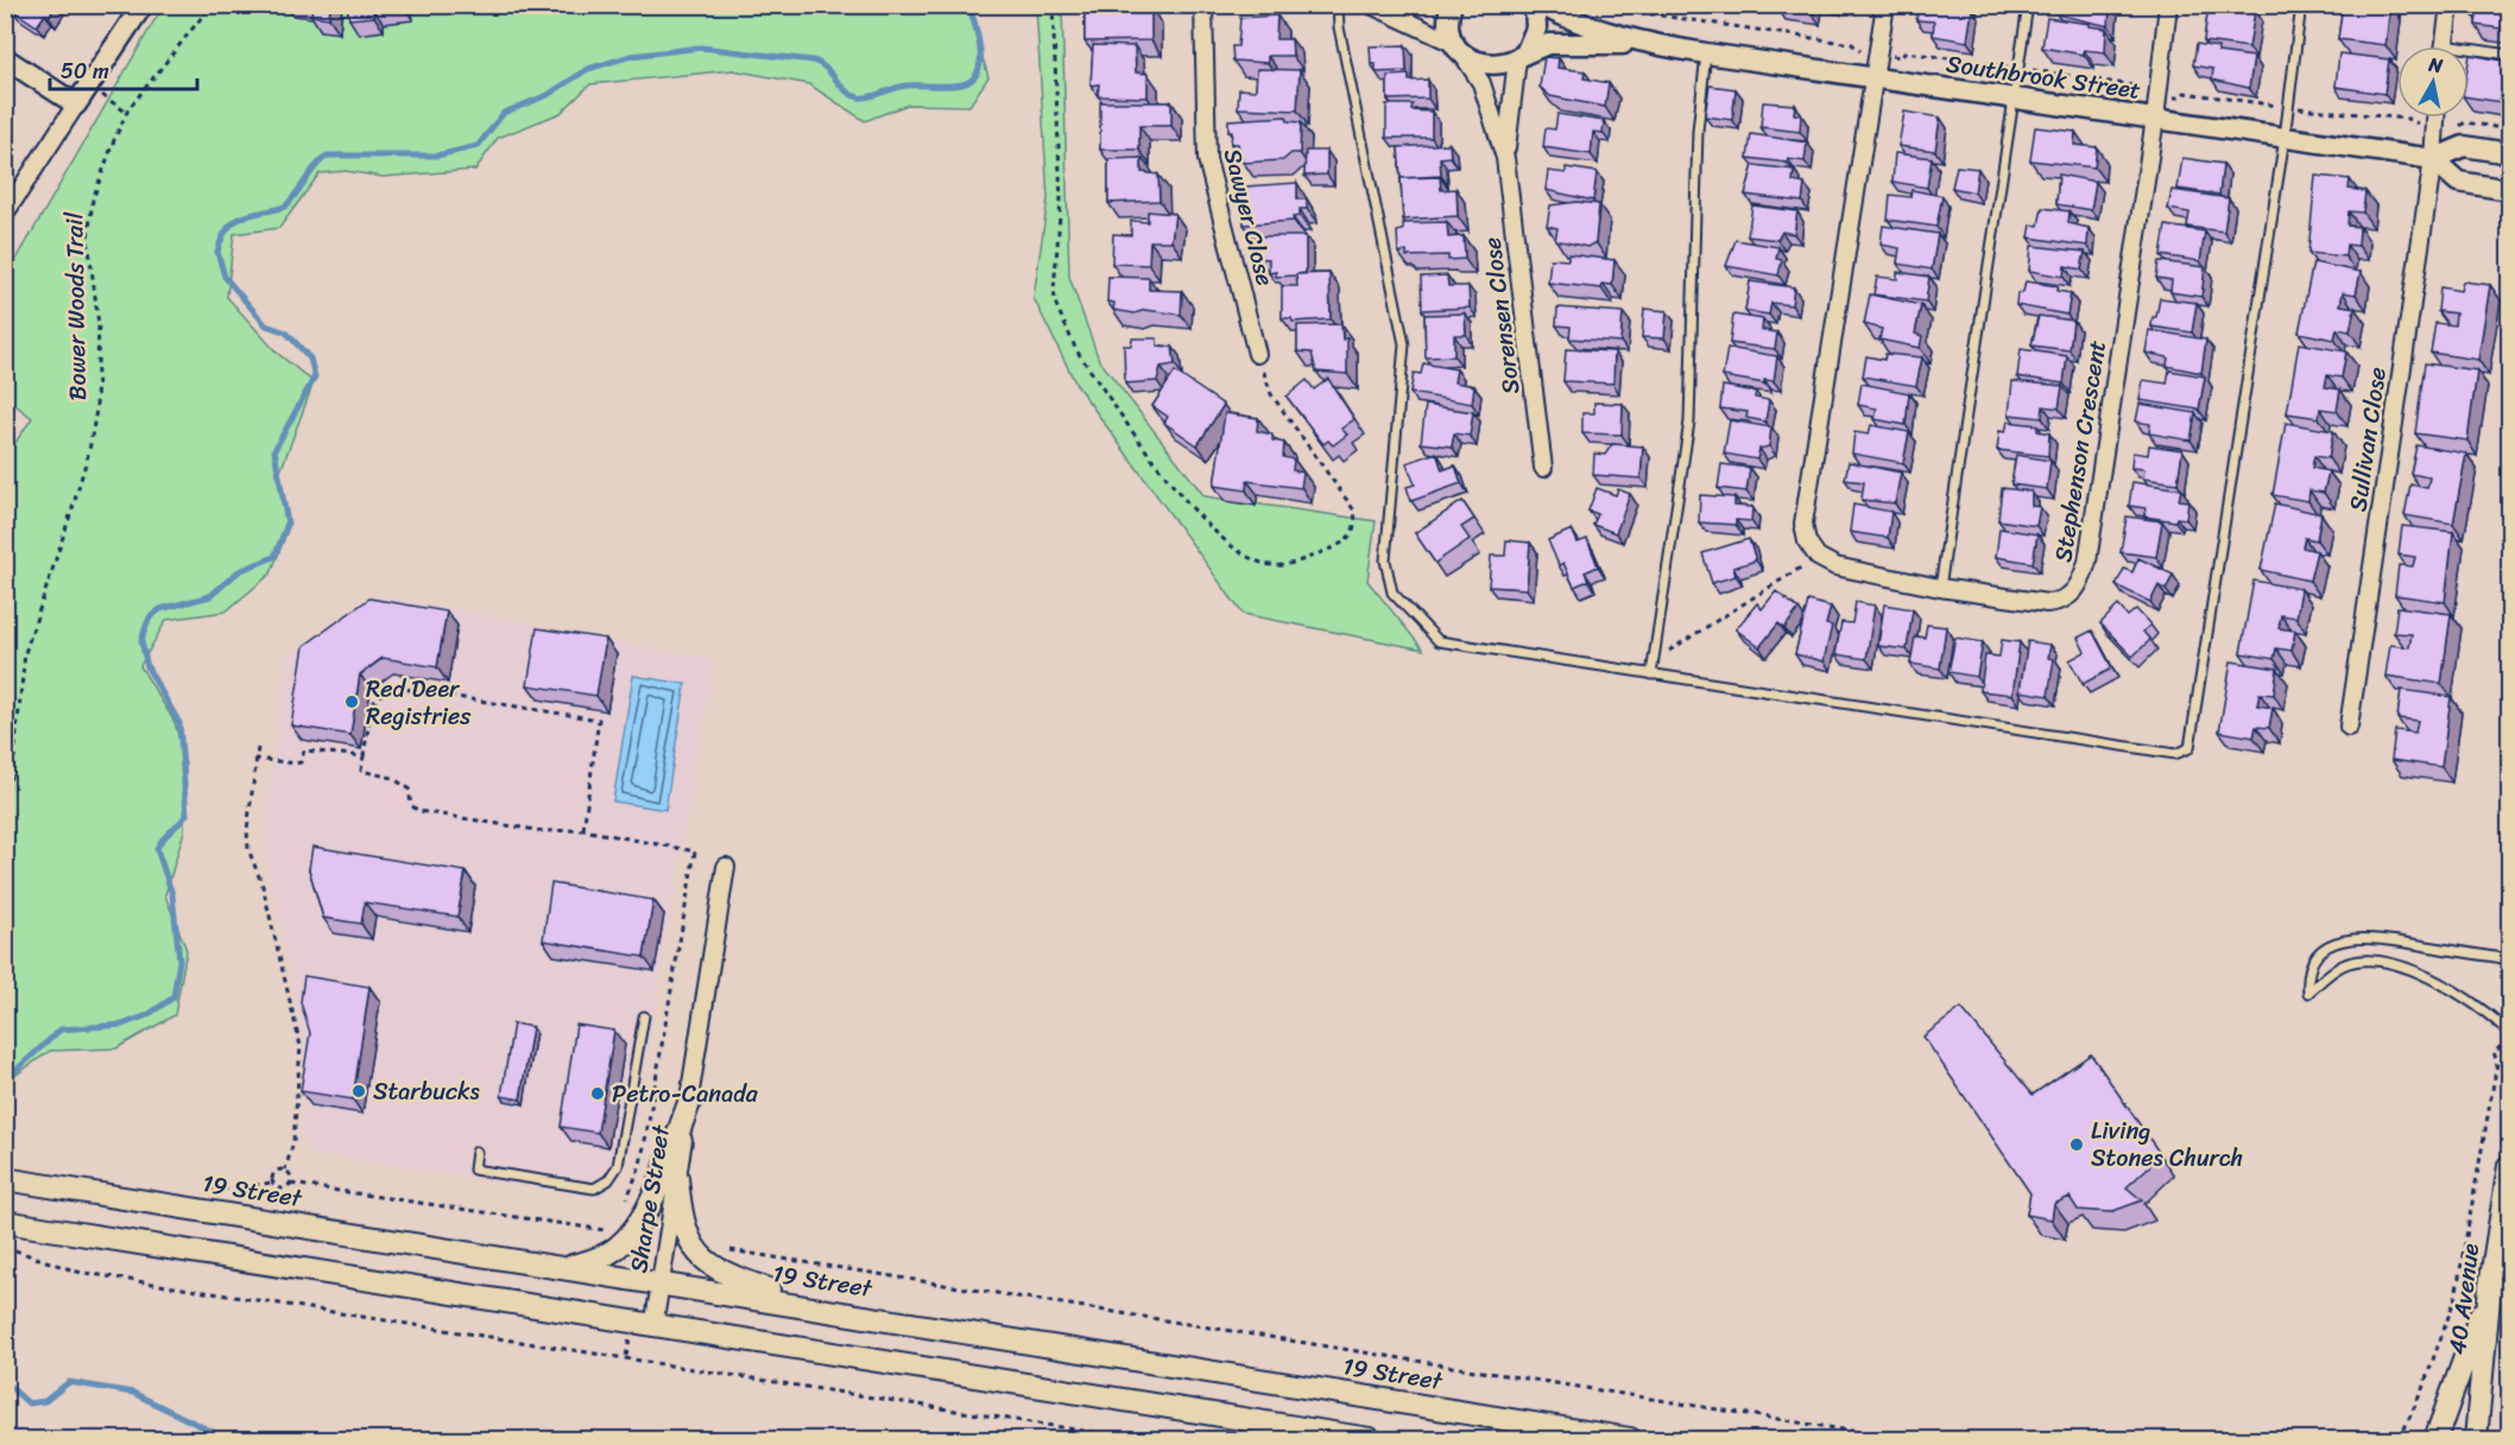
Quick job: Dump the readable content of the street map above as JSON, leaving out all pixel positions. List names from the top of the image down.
{
  "streets": {
    "main road": ["19 Street", "40 Avenue"],
    "street": [
      "Southbrook Street",
      "Sawyer Close",
      "Sorensen Close",
      "Sullivan Close",
      "Stephenson Crescent",
      "Sharpe Street"
    ],
    "path": ["Bower Woods Trail"]
  },
  "crossings": [
    ["Southbrook Street", "Sorensen Close"],
    ["Southbrook Street", "Sullivan Close"],
    ["Southbrook Street", "Stephenson Crescent"],
    ["19 Street", "Sharpe Street"]
  ],
  "places": [
    "Red Deer Registries",
    "Starbucks",
    "Petro-Canada",
    "Living Stones Church"
  ],
  "scale_bar": "50 m",
  "north": "top"
}
